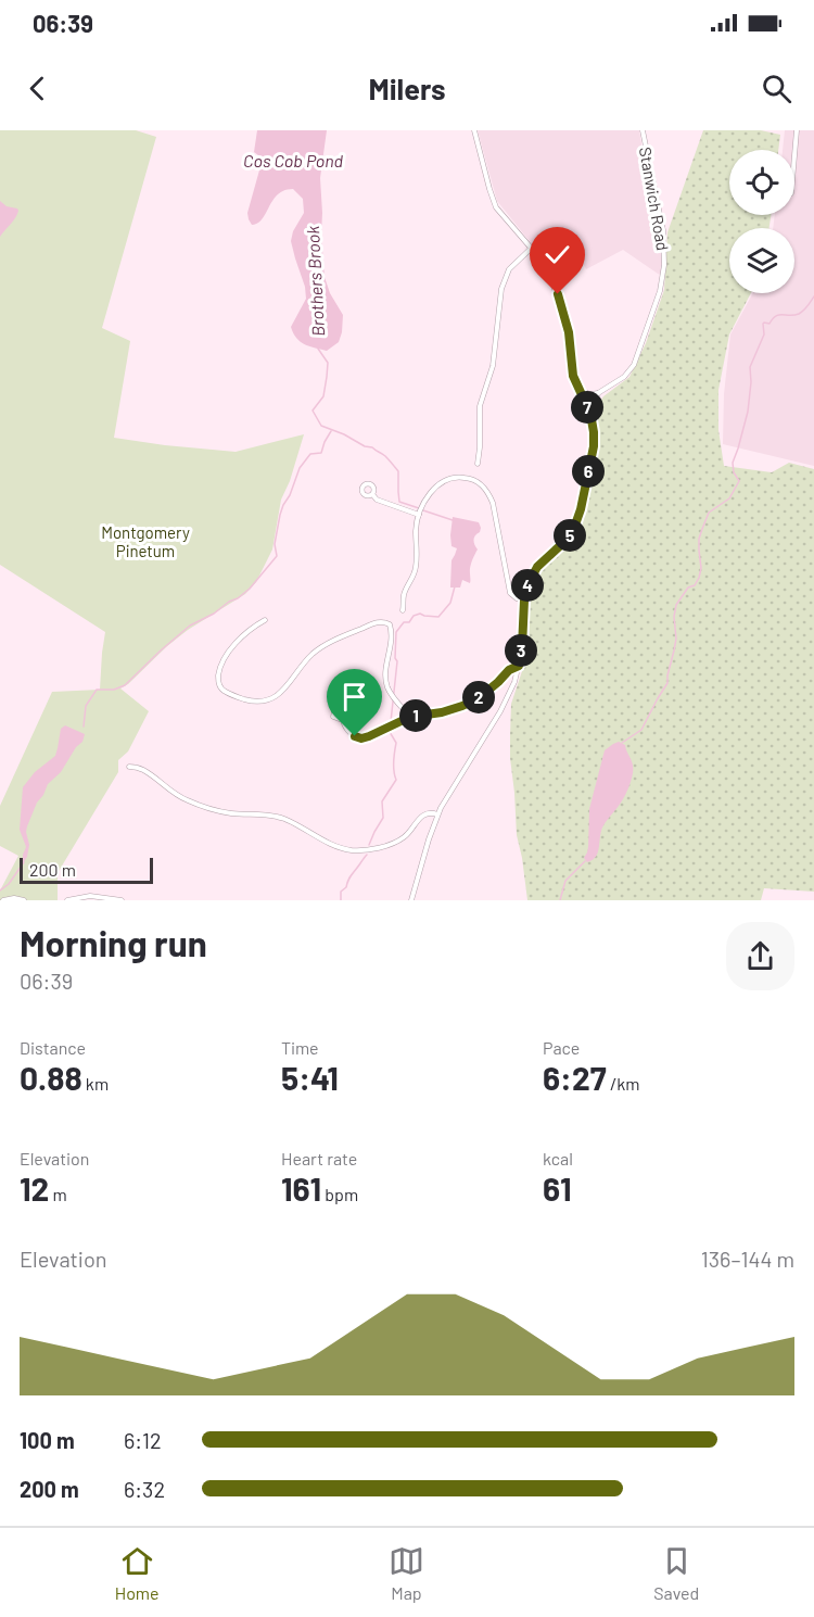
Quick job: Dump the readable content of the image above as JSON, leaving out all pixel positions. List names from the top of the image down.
{
  "streets": {
    "street": ["Stanwich Road"]
  },
  "water": ["Cos Cob Pond", "Brothers Brook"],
  "parks": ["Montgomery Pinetum"],
  "scale_bar": "200 m",
  "page": {
    "status": "06:39",
    "header": "Milers",
    "pins": [
      "7",
      "6",
      "5",
      "4",
      "3",
      "2",
      "1"
    ],
    "scale": "200 m",
    "heading": ["Morning run", "06:39"],
    "stats": [
      ["Distance", "0.88 km"],
      ["Time", "5:41"],
      ["Pace", "6:27 /km"],
      ["Elevation", "12 m"],
      ["Heart rate", "161 bpm"],
      ["kcal", "61"]
    ],
    "chart": ["Elevation", "136–144 m"],
    "list": [
      {
        "name": "100 m",
        "note": "6:12"
      },
      {
        "name": "200 m",
        "note": "6:32"
      }
    ],
    "tabs": ["Home", "Map", "Saved"]
  }
}
